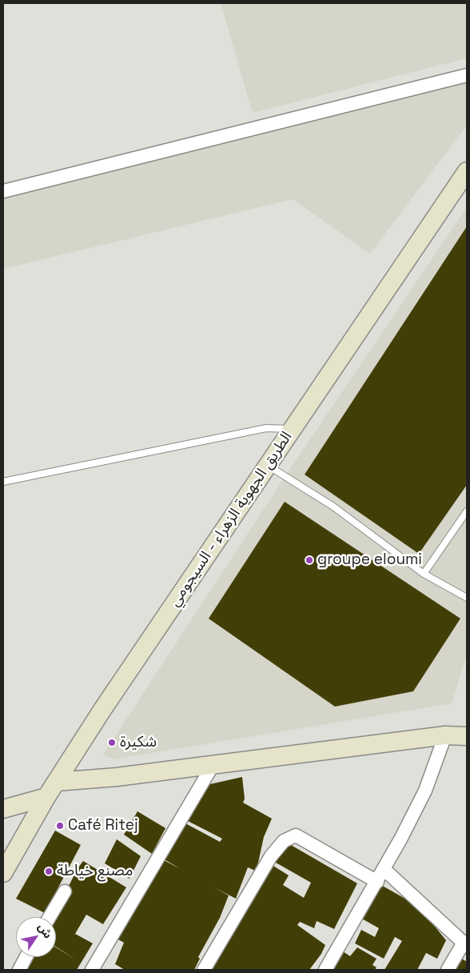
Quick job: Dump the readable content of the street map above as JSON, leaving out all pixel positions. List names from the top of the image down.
{
  "streets": {
    "main road": ["الطريق الجهوية الزهراء - السيجومي"]
  },
  "places": [
    "groupe eloumi",
    "شكيرة",
    "Café Ritej",
    "مصنع خياطة"
  ],
  "north": "top right"
}
